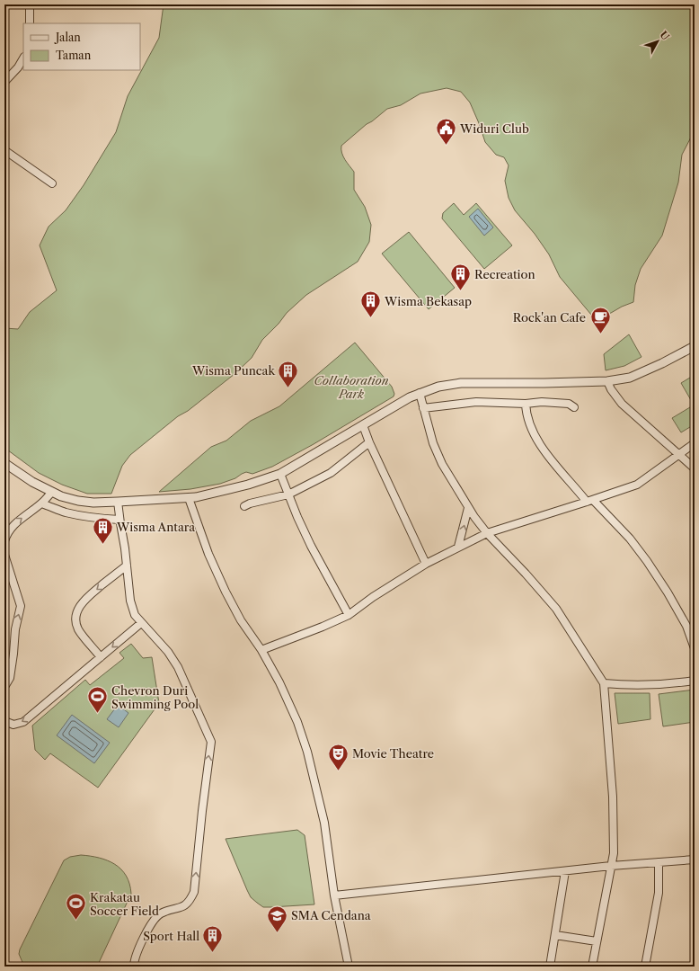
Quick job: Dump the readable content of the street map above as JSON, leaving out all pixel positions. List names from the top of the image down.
{
  "parks": ["Collaboration Park"],
  "places": {
    "public building": ["Widuri Club"],
    "building": [
      "Recreation",
      "Wisma Bekasap",
      "Wisma Puncak",
      "Wisma Antara",
      "Sport Hall"
    ],
    "cafe": ["Rock'an Cafe"],
    "sports": ["Chevron Duri Swimming Pool", "Krakatau Soccer Field"],
    "theatre": ["Movie Theatre"],
    "school or university": ["SMA Cendana"]
  },
  "legend": ["Jalan", "Taman"],
  "north": "top right"
}
